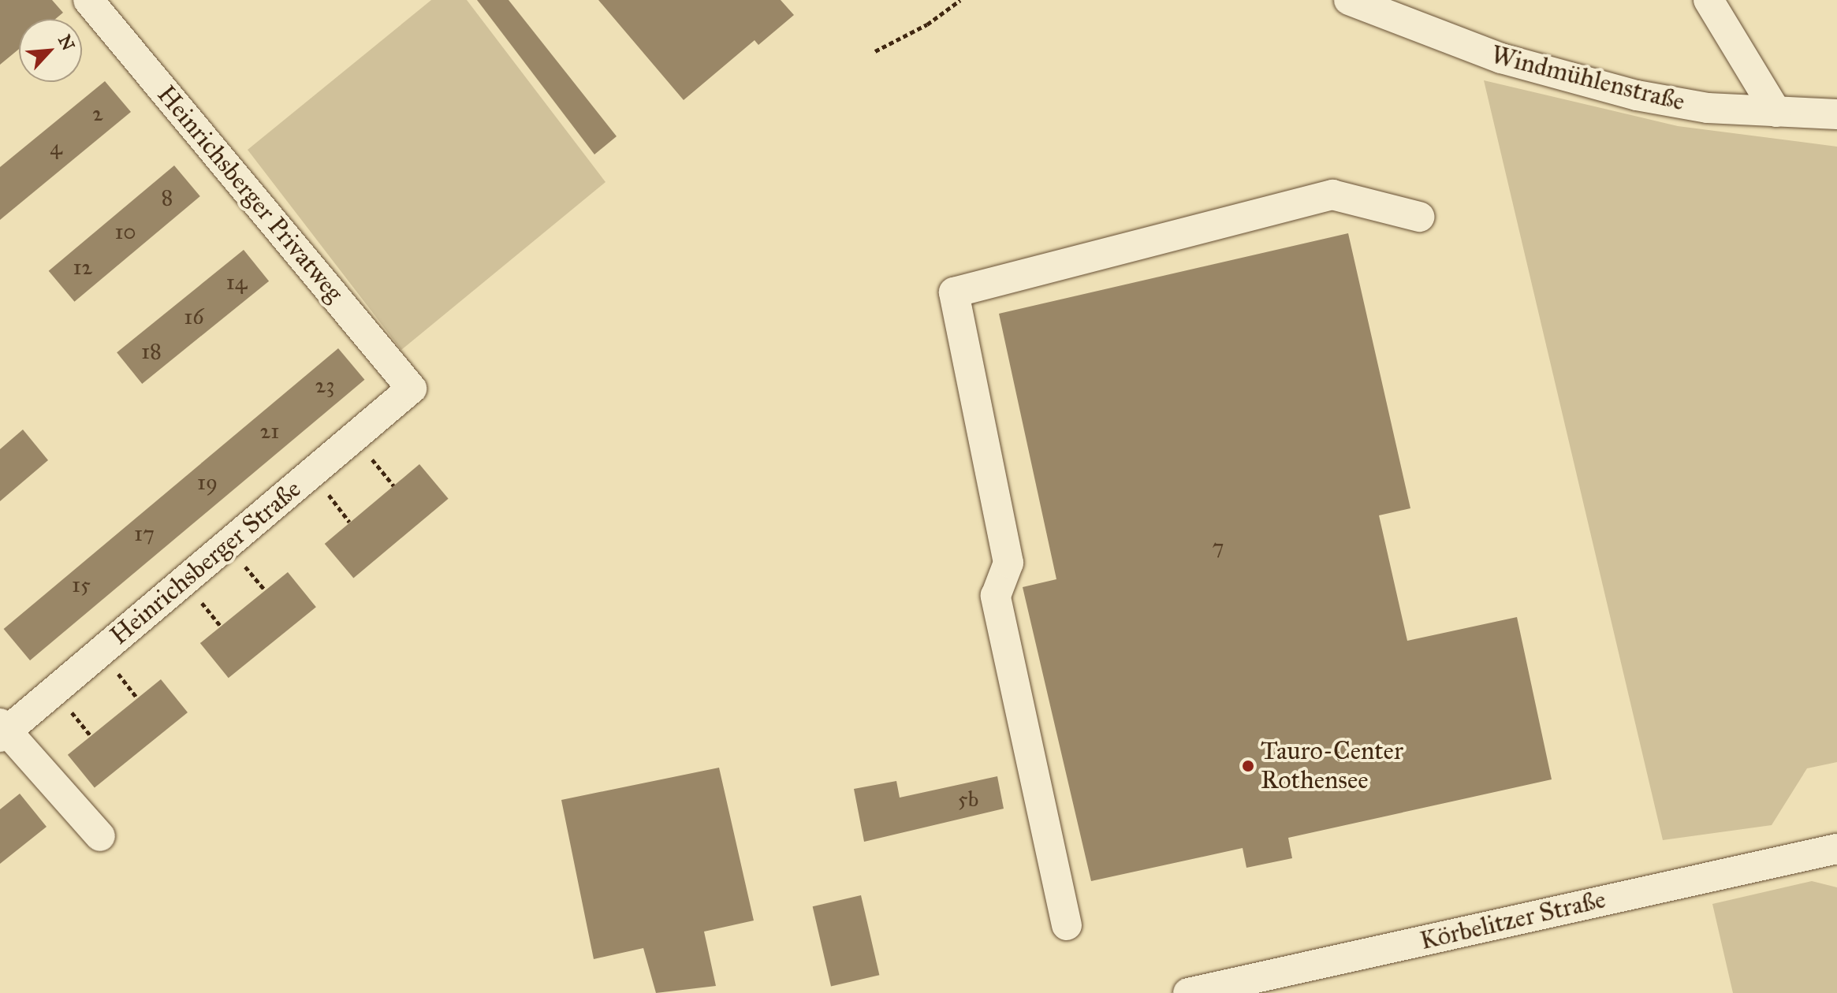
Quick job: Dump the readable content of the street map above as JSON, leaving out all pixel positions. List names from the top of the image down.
{
  "streets": {
    "street": [
      "Windmühlenstraße",
      "Heinrichsberger Privatweg",
      "Heinrichsberger Straße",
      "Körbelitzer Straße"
    ]
  },
  "crossings": [
    ["Heinrichsberger Privatweg", "Heinrichsberger Straße"]
  ],
  "places": ["Tauro-Center Rothensee"],
  "house_numbers": [
    "2",
    "4",
    "8",
    "10",
    "12",
    "14",
    "16",
    "18",
    "23",
    "21",
    "19",
    "17",
    "7",
    "15",
    "5b"
  ],
  "north": "top right"
}
